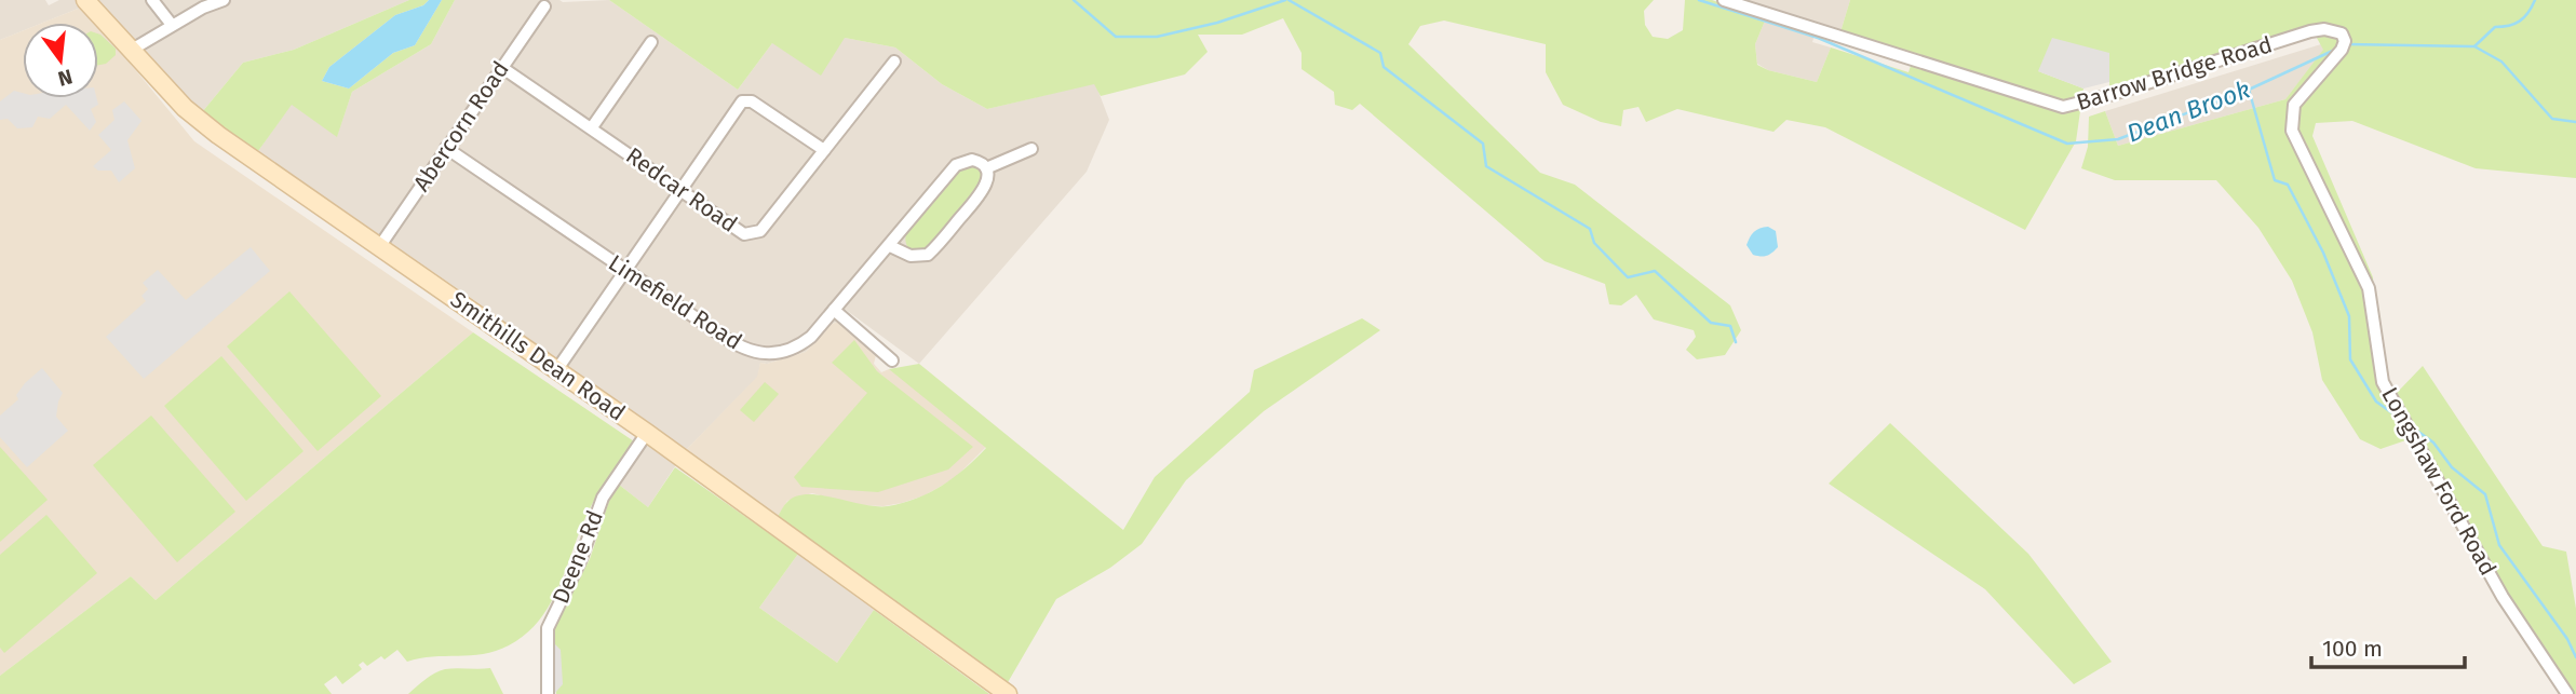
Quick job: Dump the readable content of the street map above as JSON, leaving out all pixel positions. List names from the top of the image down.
{
  "streets": {
    "street": [
      "Barrow Bridge Road",
      "Abercorn Road",
      "Redcar Road",
      "Limefield Road",
      "Smithills Dean Road",
      "Longshaw Ford Road",
      "Deene Rd"
    ]
  },
  "crossings": [
    ["Barrow Bridge Road", "Longshaw Ford Road"],
    ["Abercorn Road", "Redcar Road"],
    ["Abercorn Road", "Limefield Road"],
    ["Abercorn Road", "Smithills Dean Road"],
    ["Smithills Dean Road", "Deene Rd"]
  ],
  "water": ["Dean Brook"],
  "scale_bar": "100 m",
  "north": "bottom"
}
